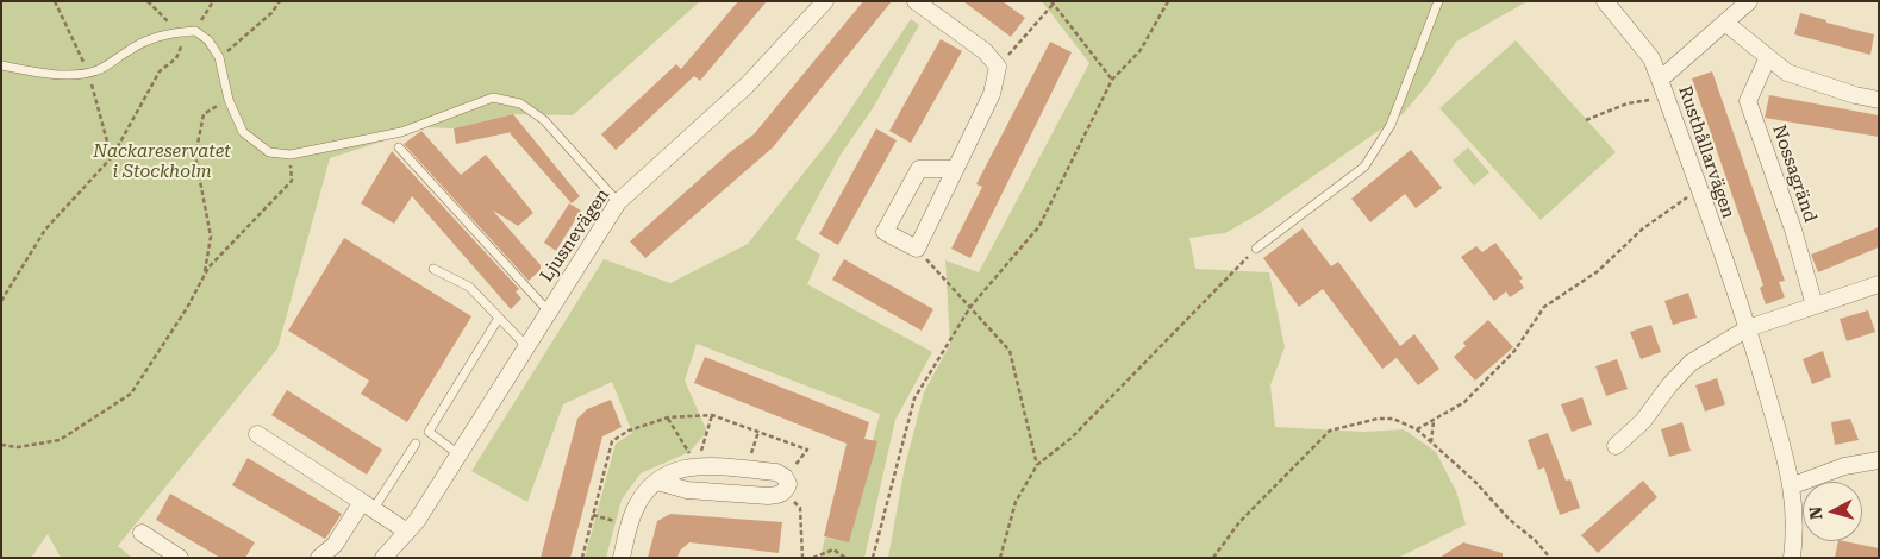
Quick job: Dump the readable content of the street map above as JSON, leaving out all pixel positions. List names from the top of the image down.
{
  "streets": {
    "street": ["Rusthållarvägen", "Nossagränd", "Ljusnevägen"]
  },
  "parks": ["Nackareservatet i Stockholm"],
  "north": "left"
}
